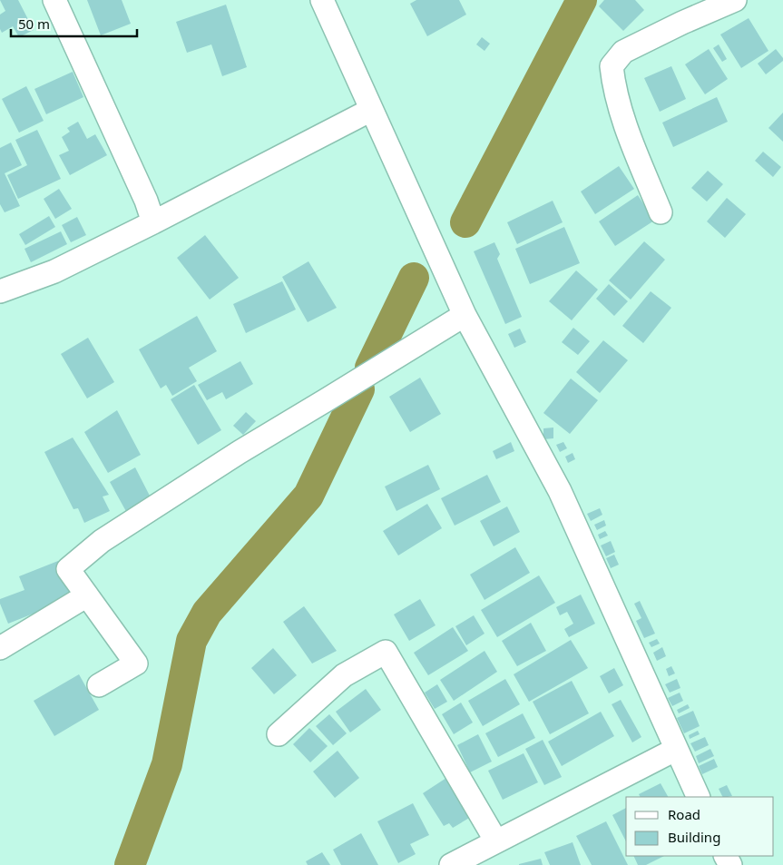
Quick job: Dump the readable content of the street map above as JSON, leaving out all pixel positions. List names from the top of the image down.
{
  "legend": ["Road", "Building"],
  "scale_bar": "50 m"
}
